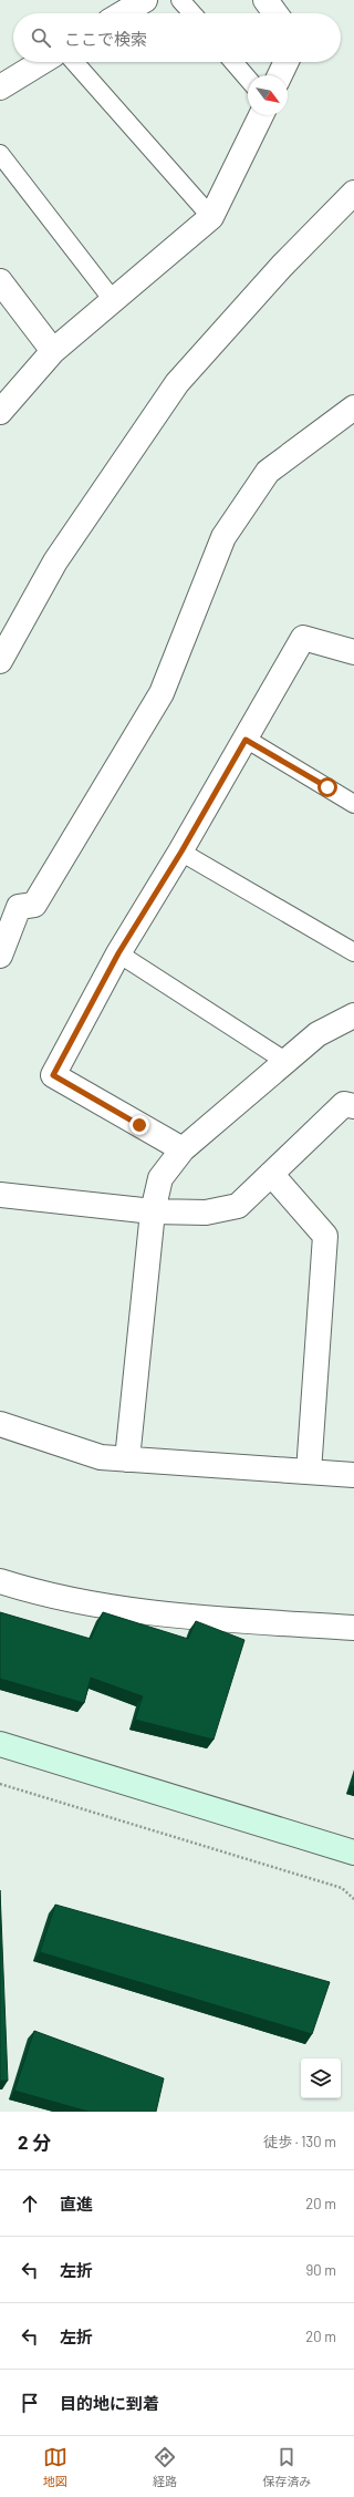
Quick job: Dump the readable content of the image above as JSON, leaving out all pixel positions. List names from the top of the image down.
{
  "north": "bottom right",
  "page": {
    "search": "ここで検索",
    "heading": ["2 分", "徒歩 · 130 m"],
    "list": [
      ["直進", "20 m"],
      ["左折", "90 m"],
      ["左折", "20 m"],
      "目的地に到着"
    ],
    "nav": ["地図", "経路", "保存済み"]
  }
}
